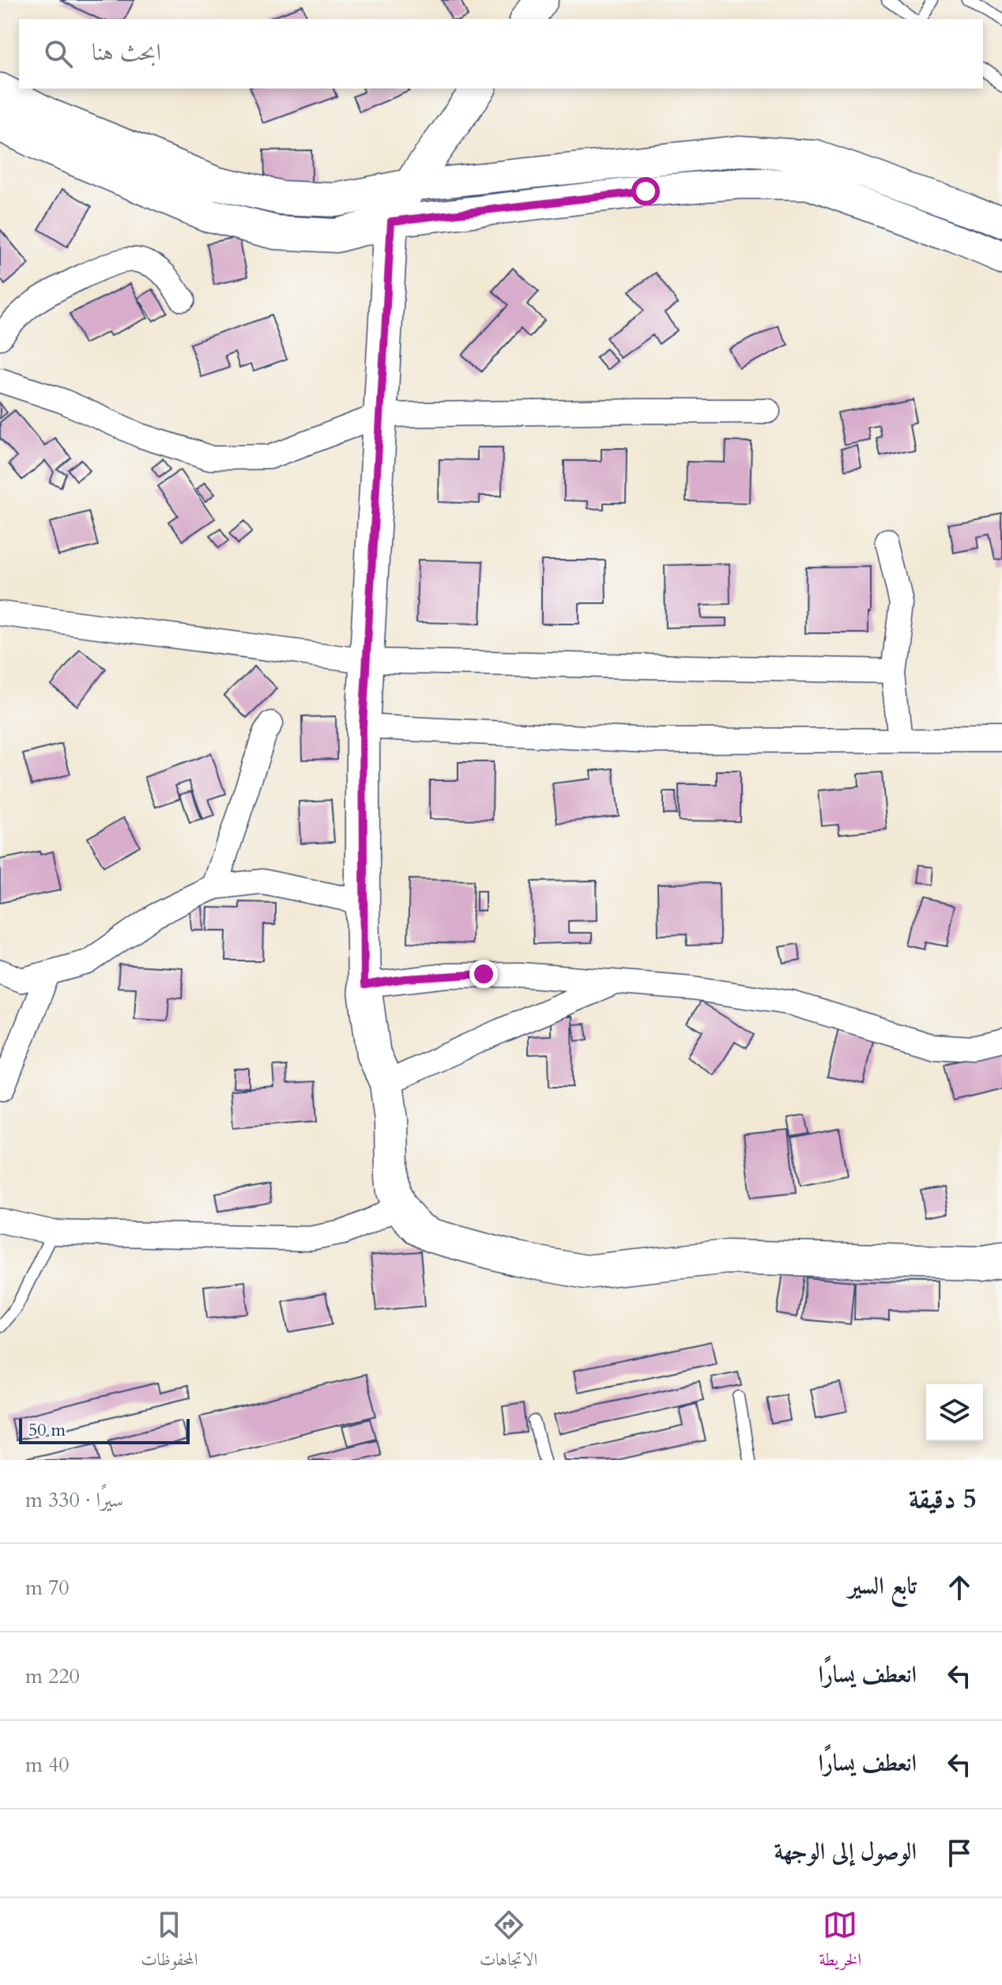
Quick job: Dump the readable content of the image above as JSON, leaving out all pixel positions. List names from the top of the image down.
{
  "scale_bar": "50 m",
  "page": {
    "search": "ابحث هنا",
    "scale": "50 m",
    "heading": ["5 دقيقة", "سيرًا · 330 m"],
    "list": [
      ["تابع السير", "70 m"],
      ["انعطف يسارًا", "220 m"],
      ["انعطف يسارًا", "40 m"],
      "الوصول إلى الوجهة"
    ],
    "nav": ["الخريطة", "الاتجاهات", "المحفوظات"]
  }
}
